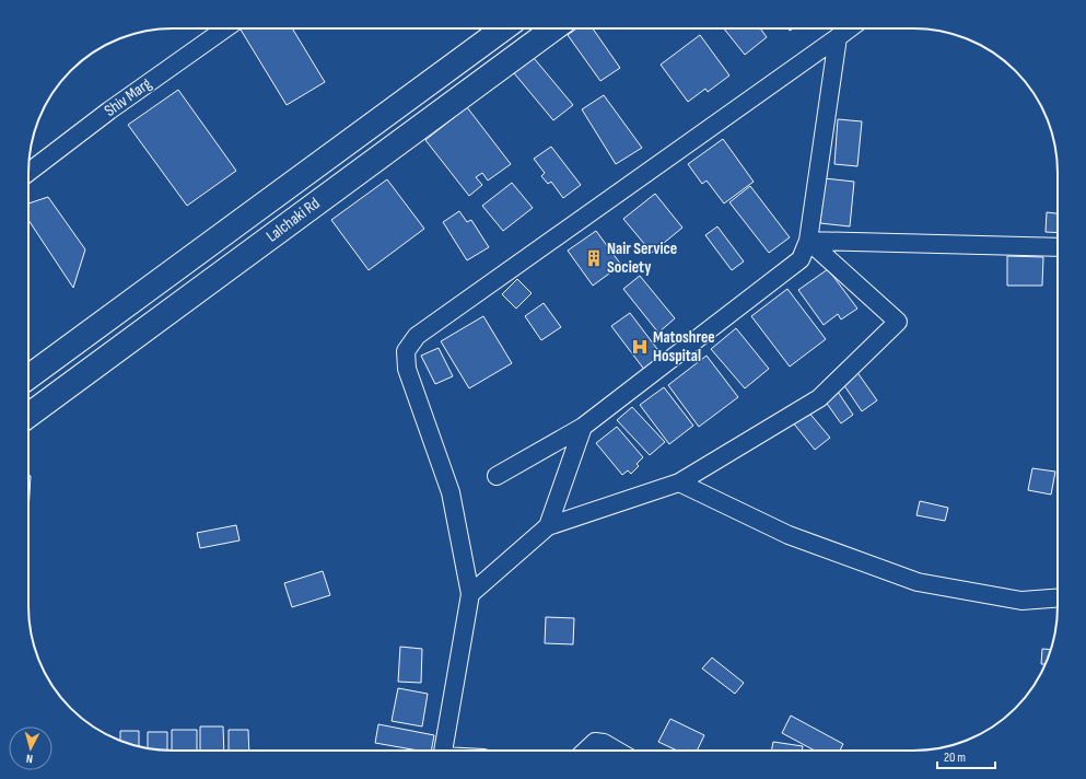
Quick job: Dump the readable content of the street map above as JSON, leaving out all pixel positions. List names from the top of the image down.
{
  "streets": {
    "main road": ["Lalchaki Rd"],
    "street": ["Shiv Marg"]
  },
  "places": {
    "building": ["Nair Service Society"],
    "hospital": ["Matoshree Hospital"]
  },
  "scale_bar": "20 m",
  "north": "bottom"
}
